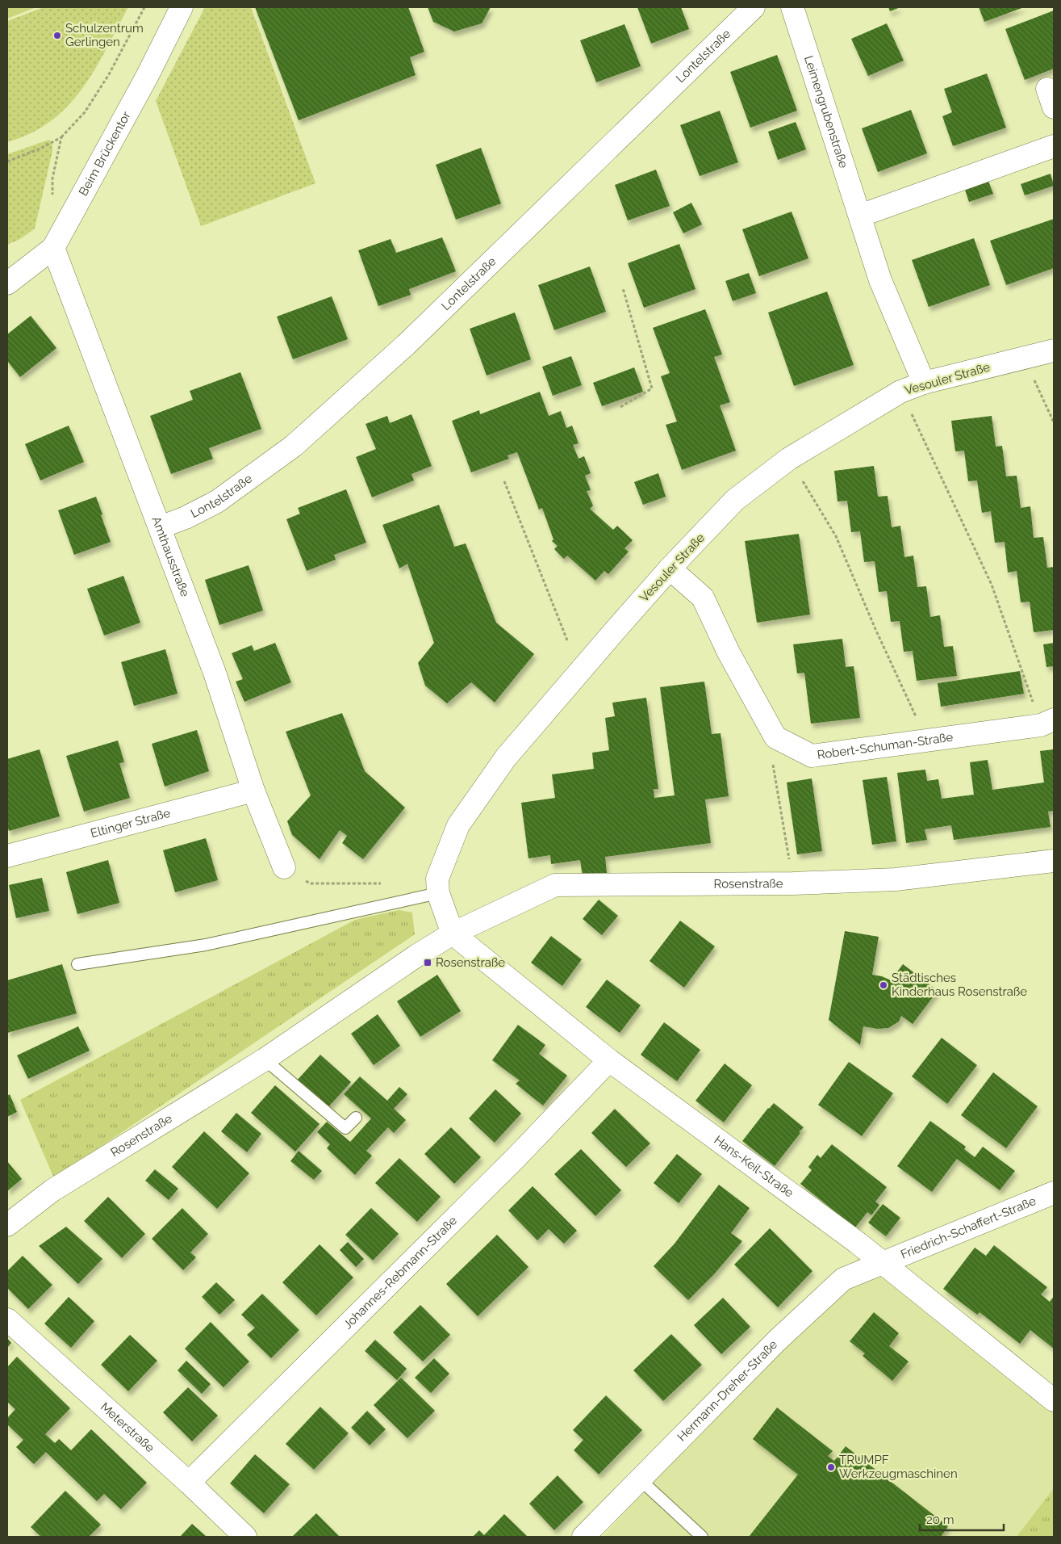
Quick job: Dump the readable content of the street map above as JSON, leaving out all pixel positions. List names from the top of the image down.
{
  "streets": {
    "street": [
      "Lontelstraße",
      "Leimengrubenstraße",
      "Beim Brückentor",
      "Vesouler Straße",
      "Amthausstraße",
      "Robert-Schuman-Straße",
      "Eltinger Straße",
      "Rosenstraße",
      "Hans-Keil-Straße",
      "Friedrich-Schaffert-Straße",
      "Johannes-Rebmann-Straße",
      "Hermann-Dreher-Straße",
      "Meterstraße"
    ]
  },
  "crossings": [
    ["Lontelstraße", "Amthausstraße"],
    ["Leimengrubenstraße", "Vesouler Straße"],
    ["Beim Brückentor", "Amthausstraße"],
    ["Vesouler Straße", "Rosenstraße"],
    ["Vesouler Straße", "Hans-Keil-Straße"],
    ["Amthausstraße", "Eltinger Straße"],
    ["Rosenstraße", "Hans-Keil-Straße"],
    ["Hans-Keil-Straße", "Friedrich-Schaffert-Straße"],
    ["Hans-Keil-Straße", "Johannes-Rebmann-Straße"],
    ["Hans-Keil-Straße", "Hermann-Dreher-Straße"],
    ["Friedrich-Schaffert-Straße", "Hermann-Dreher-Straße"],
    ["Johannes-Rebmann-Straße", "Meterstraße"]
  ],
  "places": {
    "other": ["Schulzentrum Gerlingen", "Städtisches Kinderhaus Rosenstraße", "TRUMPF Werkzeugmaschinen"],
    "transit": ["Rosenstraße"]
  },
  "scale_bar": "20 m"
}
